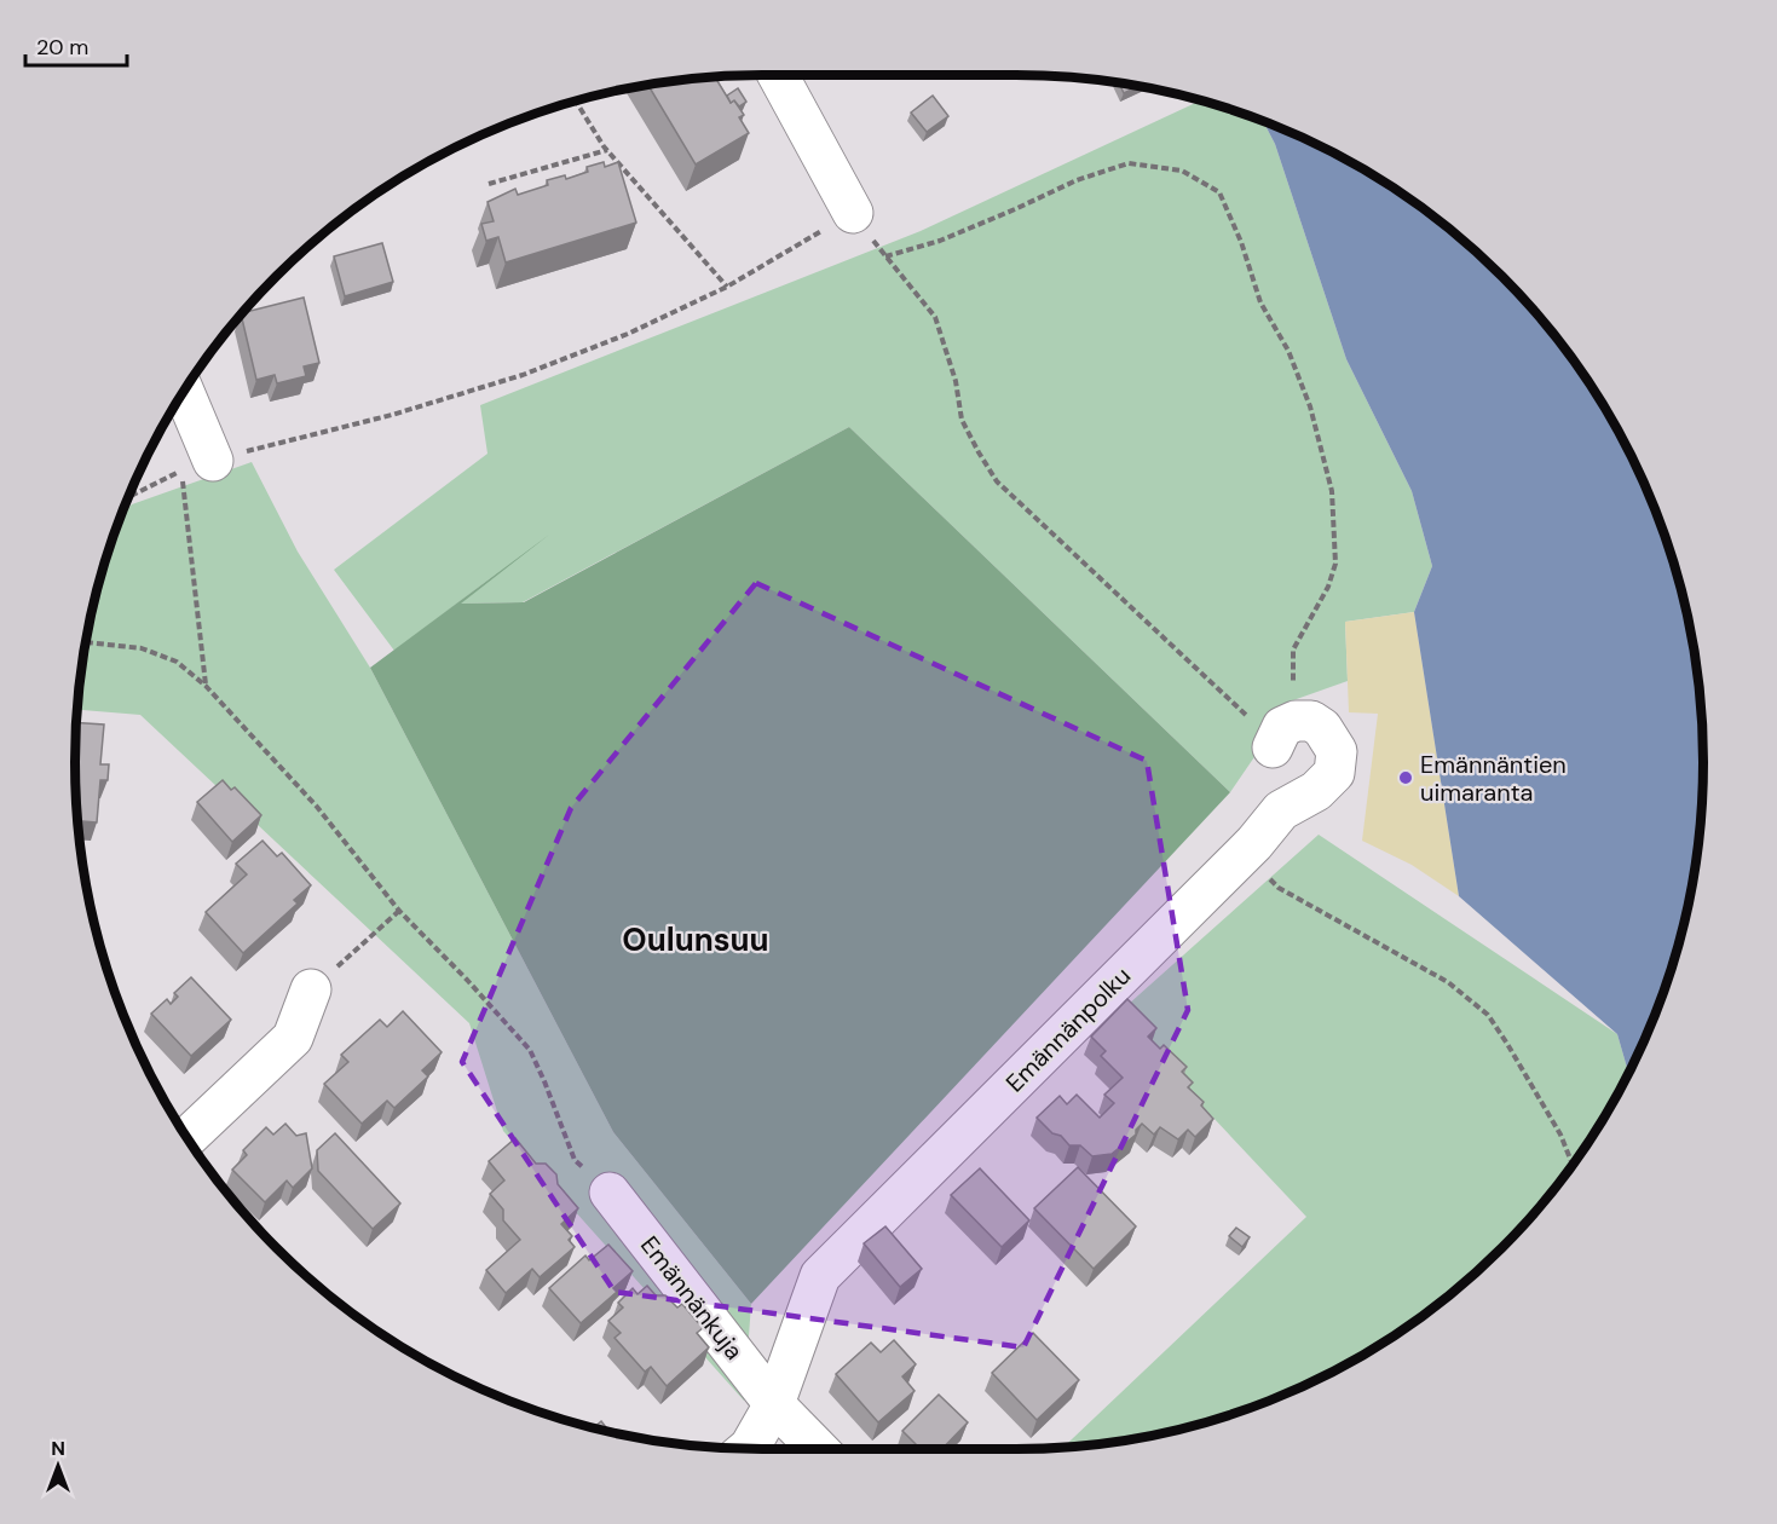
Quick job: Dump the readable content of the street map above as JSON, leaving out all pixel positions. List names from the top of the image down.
{
  "streets": {
    "street": ["Emännänpolku", "Emännänkuja"]
  },
  "crossings": [
    ["Emännänpolku", "Emännänkuja"]
  ],
  "districts": ["Oulunsuu"],
  "places": ["Emännäntien uimaranta"],
  "scale_bar": "20 m",
  "north": "top"
}
